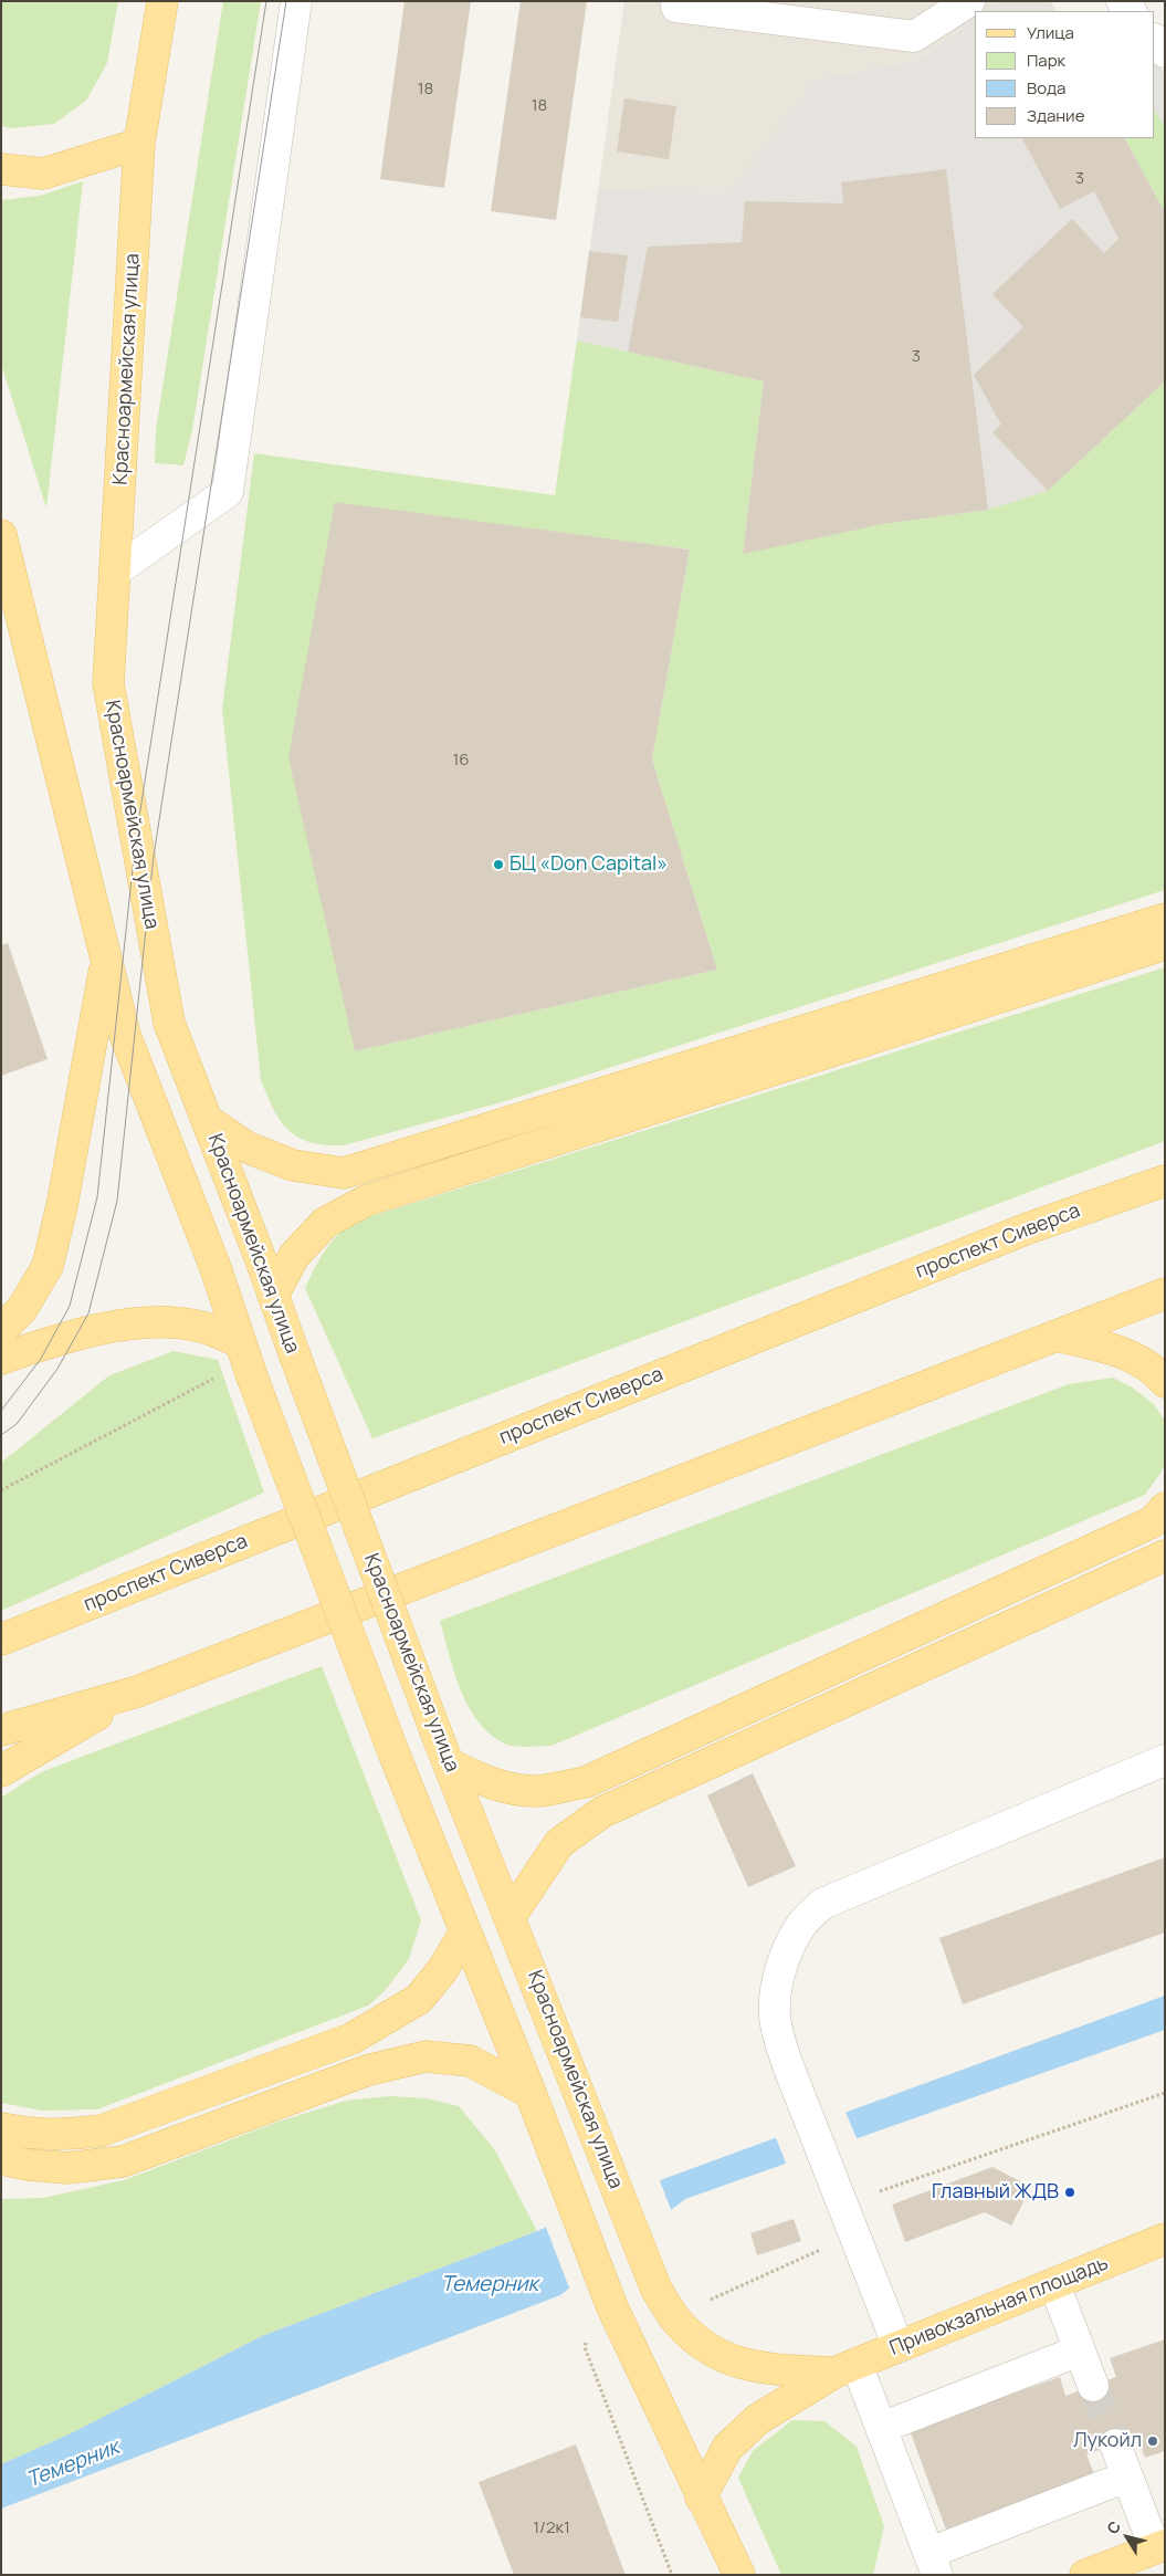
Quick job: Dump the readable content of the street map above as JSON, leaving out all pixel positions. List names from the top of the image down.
{
  "streets": {
    "main road": ["Красноармейская улица", "проспект Сиверса", "Привокзальная площадь"]
  },
  "crossings": [
    ["Красноармейская улица", "Привокзальная площадь"]
  ],
  "water": ["Темерник"],
  "places": ["БЦ «Don Capital»", "Главный ЖДВ", "Лукойл"],
  "house_numbers": [
    "18",
    "18",
    "3",
    "3",
    "16",
    "1/2к1"
  ],
  "legend": [
    "Улица",
    "Парк",
    "Вода",
    "Здание"
  ],
  "north": "top left"
}
